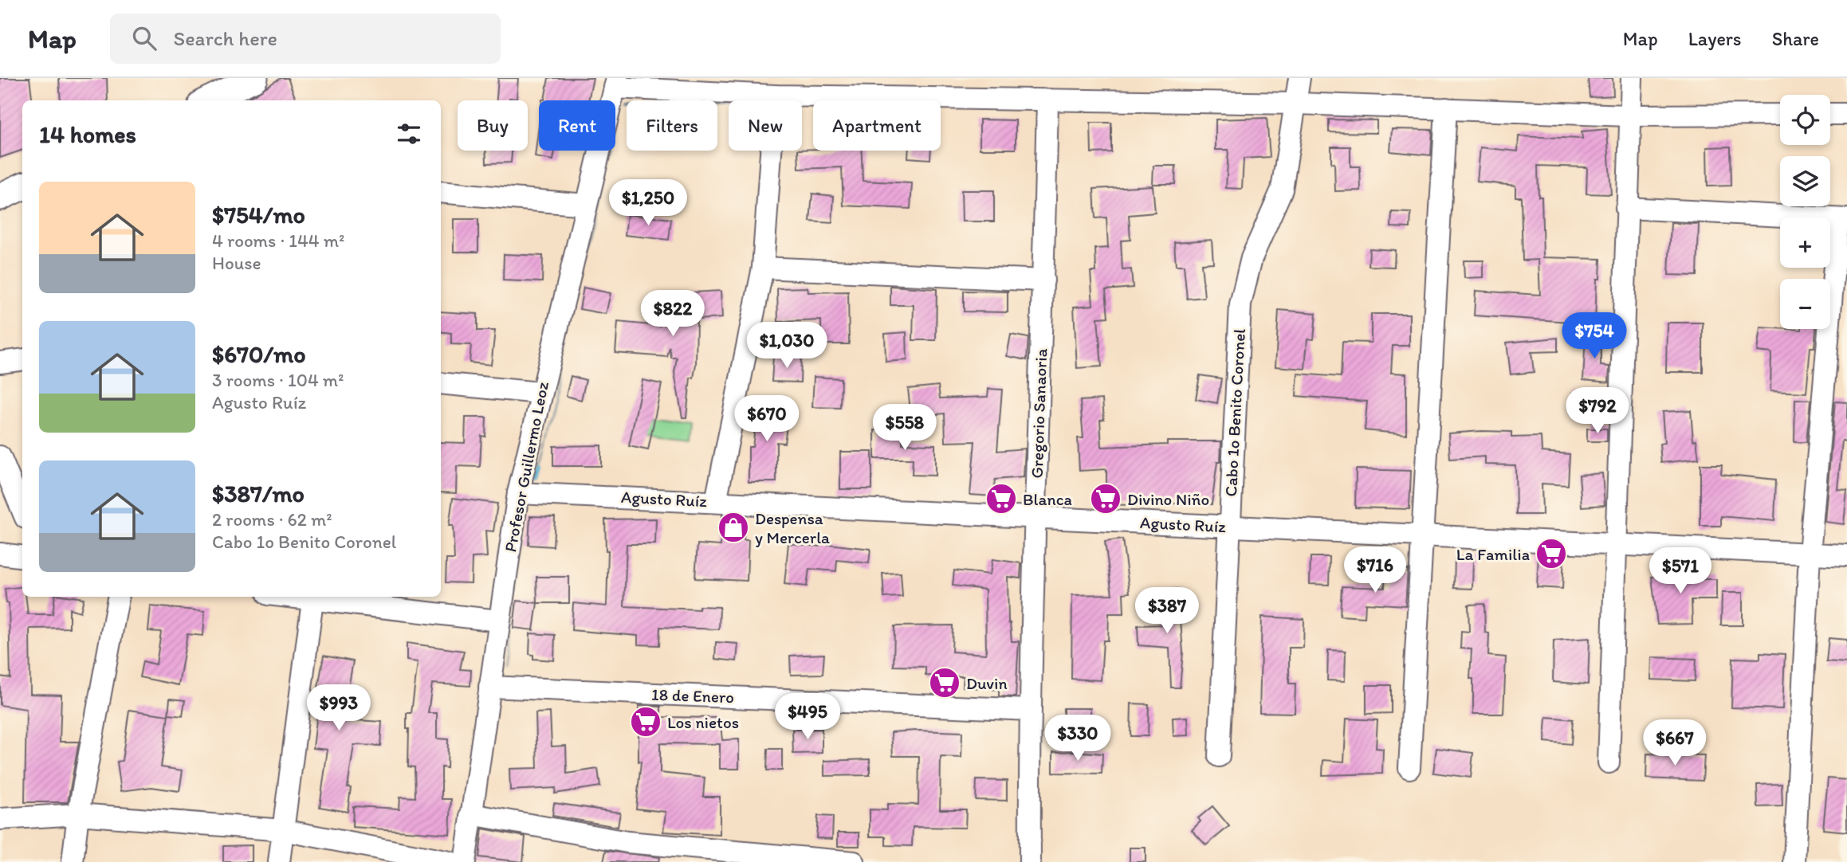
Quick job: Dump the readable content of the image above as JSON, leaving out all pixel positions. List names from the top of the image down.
{
  "streets": {
    "street": [
      "Cabo 1o Benito Coronel",
      "Gregorio Sanaoria",
      "Profesor Guillermo Leoz",
      "Agusto Ruíz",
      "18 de Enero"
    ]
  },
  "crossings": [
    ["Cabo 1o Benito Coronel", "Agusto Ruíz"],
    ["Gregorio Sanaoria", "Agusto Ruíz"],
    ["Gregorio Sanaoria", "18 de Enero"],
    ["Profesor Guillermo Leoz", "Agusto Ruíz"],
    ["Profesor Guillermo Leoz", "18 de Enero"]
  ],
  "places": {
    "supermarket": [
      "Blanca",
      "Divino Niño",
      "La Familia",
      "Duvin",
      "Los nietos"
    ],
    "shop": ["Despensa y Mercerla"]
  },
  "page": {
    "header": "Map",
    "search": "Search here",
    "nav": ["Map", "Layers", "Share"],
    "map_buttons": ["+", "−"],
    "chip": [
      "Buy",
      "Rent",
      "Filters",
      "New",
      "Apartment"
    ],
    "heading": "14 homes",
    "list": [
      {
        "name": "$754/mo",
        "note": "4 rooms · 144 m² · House"
      },
      {
        "name": "$670/mo",
        "note": "3 rooms · 104 m² · Agusto Ruíz"
      },
      {
        "name": "$387/mo",
        "note": "2 rooms · 62 m² · Cabo 1o Benito Coronel"
      }
    ],
    "price": [
      "$1,250",
      "$822",
      "$754",
      "$1,030",
      "$792",
      "$670",
      "$558",
      "$716",
      "$571",
      "$387",
      "$993",
      "$495",
      "$330",
      "$667"
    ]
  }
}
